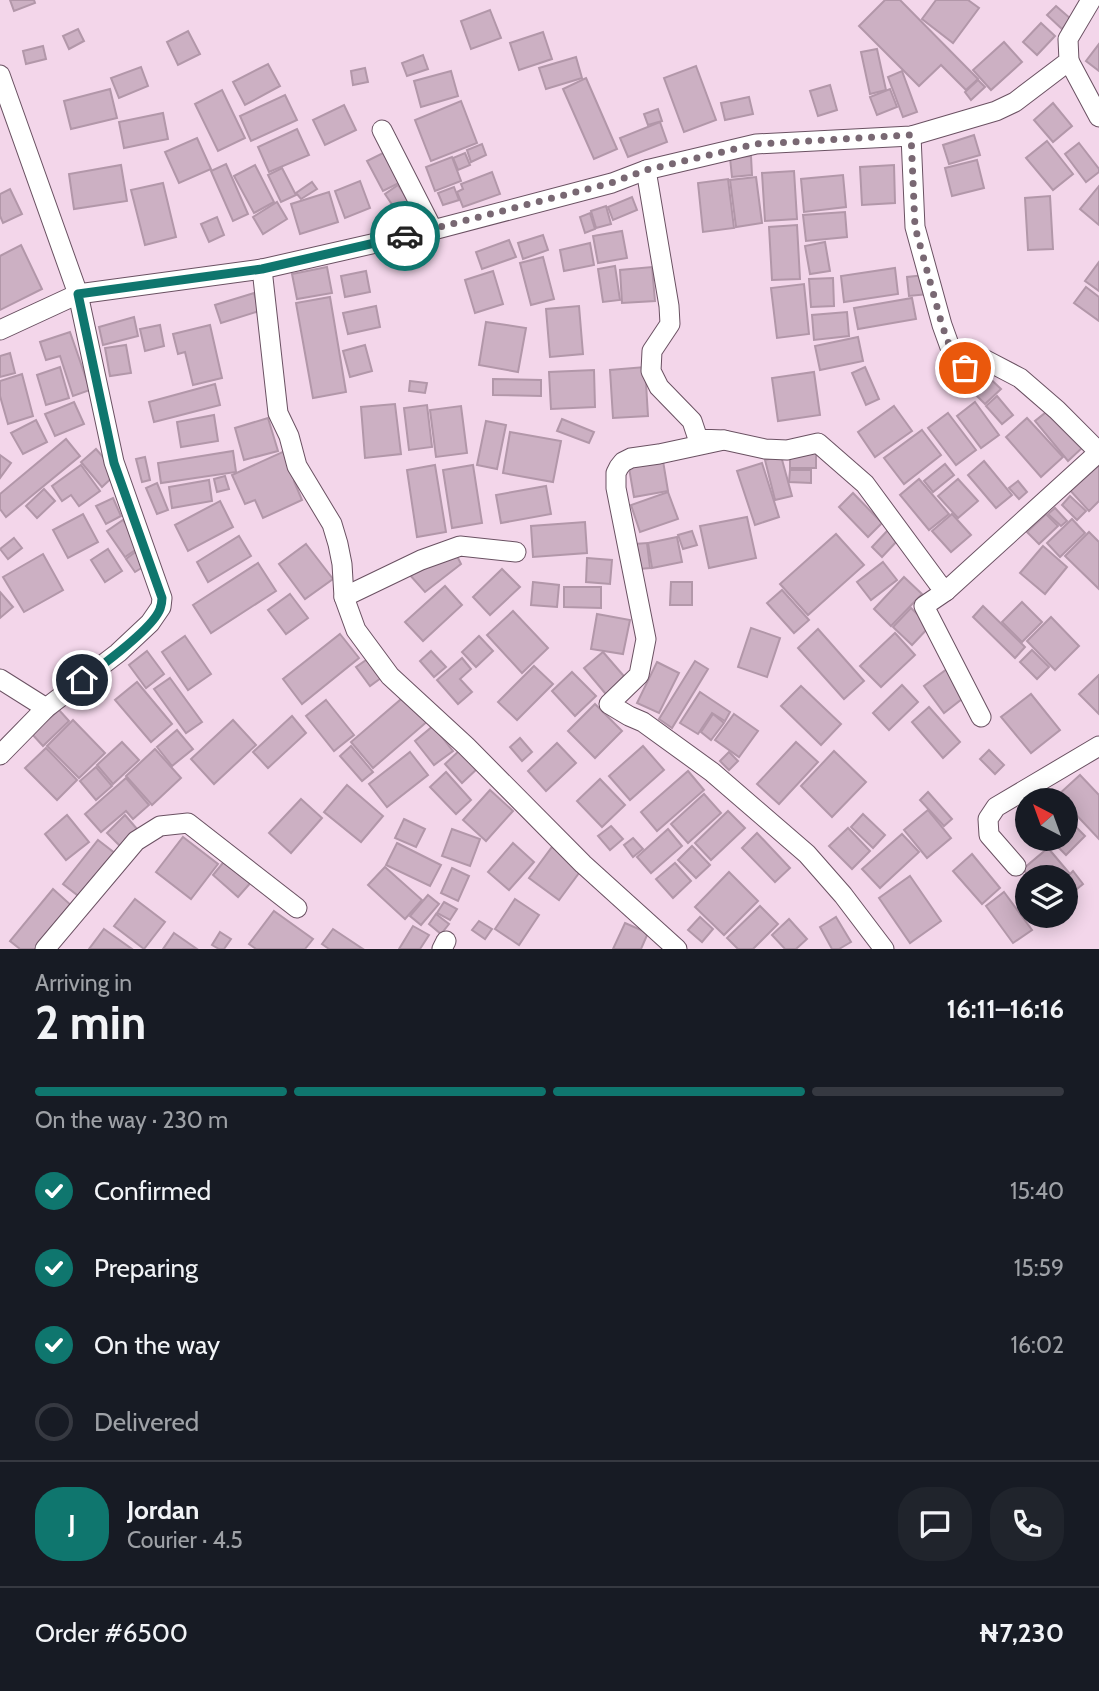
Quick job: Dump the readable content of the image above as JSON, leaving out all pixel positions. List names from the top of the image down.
{
  "north": "top left",
  "page": {
    "heading": ["2 min", "Arriving in", "16:11–16:16"],
    "panel": [
      "Jordan",
      "Courier · 4.5",
      "Order #6500",
      "₦7,230"
    ],
    "bar": "On the way · 230 m",
    "list": [
      ["Confirmed", "15:40"],
      ["Preparing", "15:59"],
      ["On the way", "16:02"],
      "Delivered"
    ],
    "round": "J"
  }
}
